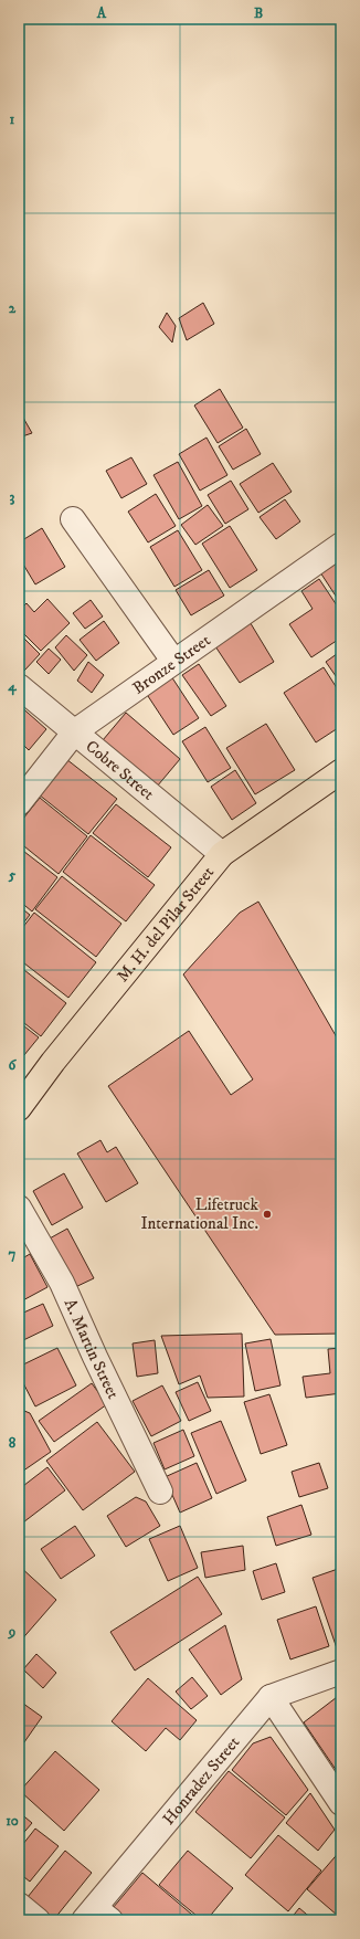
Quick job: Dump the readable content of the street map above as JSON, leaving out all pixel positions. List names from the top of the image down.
{
  "streets": {
    "main road": ["M. H. del Pilar Street"],
    "street": [
      "Bronze Street",
      "Cobre Street",
      "A. Martin Street",
      "Honradez Street"
    ]
  },
  "crossings": [
    ["Bronze Street", "Cobre Street"],
    ["Cobre Street", "M. H. del Pilar Street"]
  ],
  "places": ["Lifetruck International Inc."],
  "grid": {
    "columns": ["A", "B"],
    "rows": [
      "1",
      "2",
      "3",
      "4",
      "5",
      "6",
      "7",
      "8",
      "9",
      "10"
    ]
  }
}
